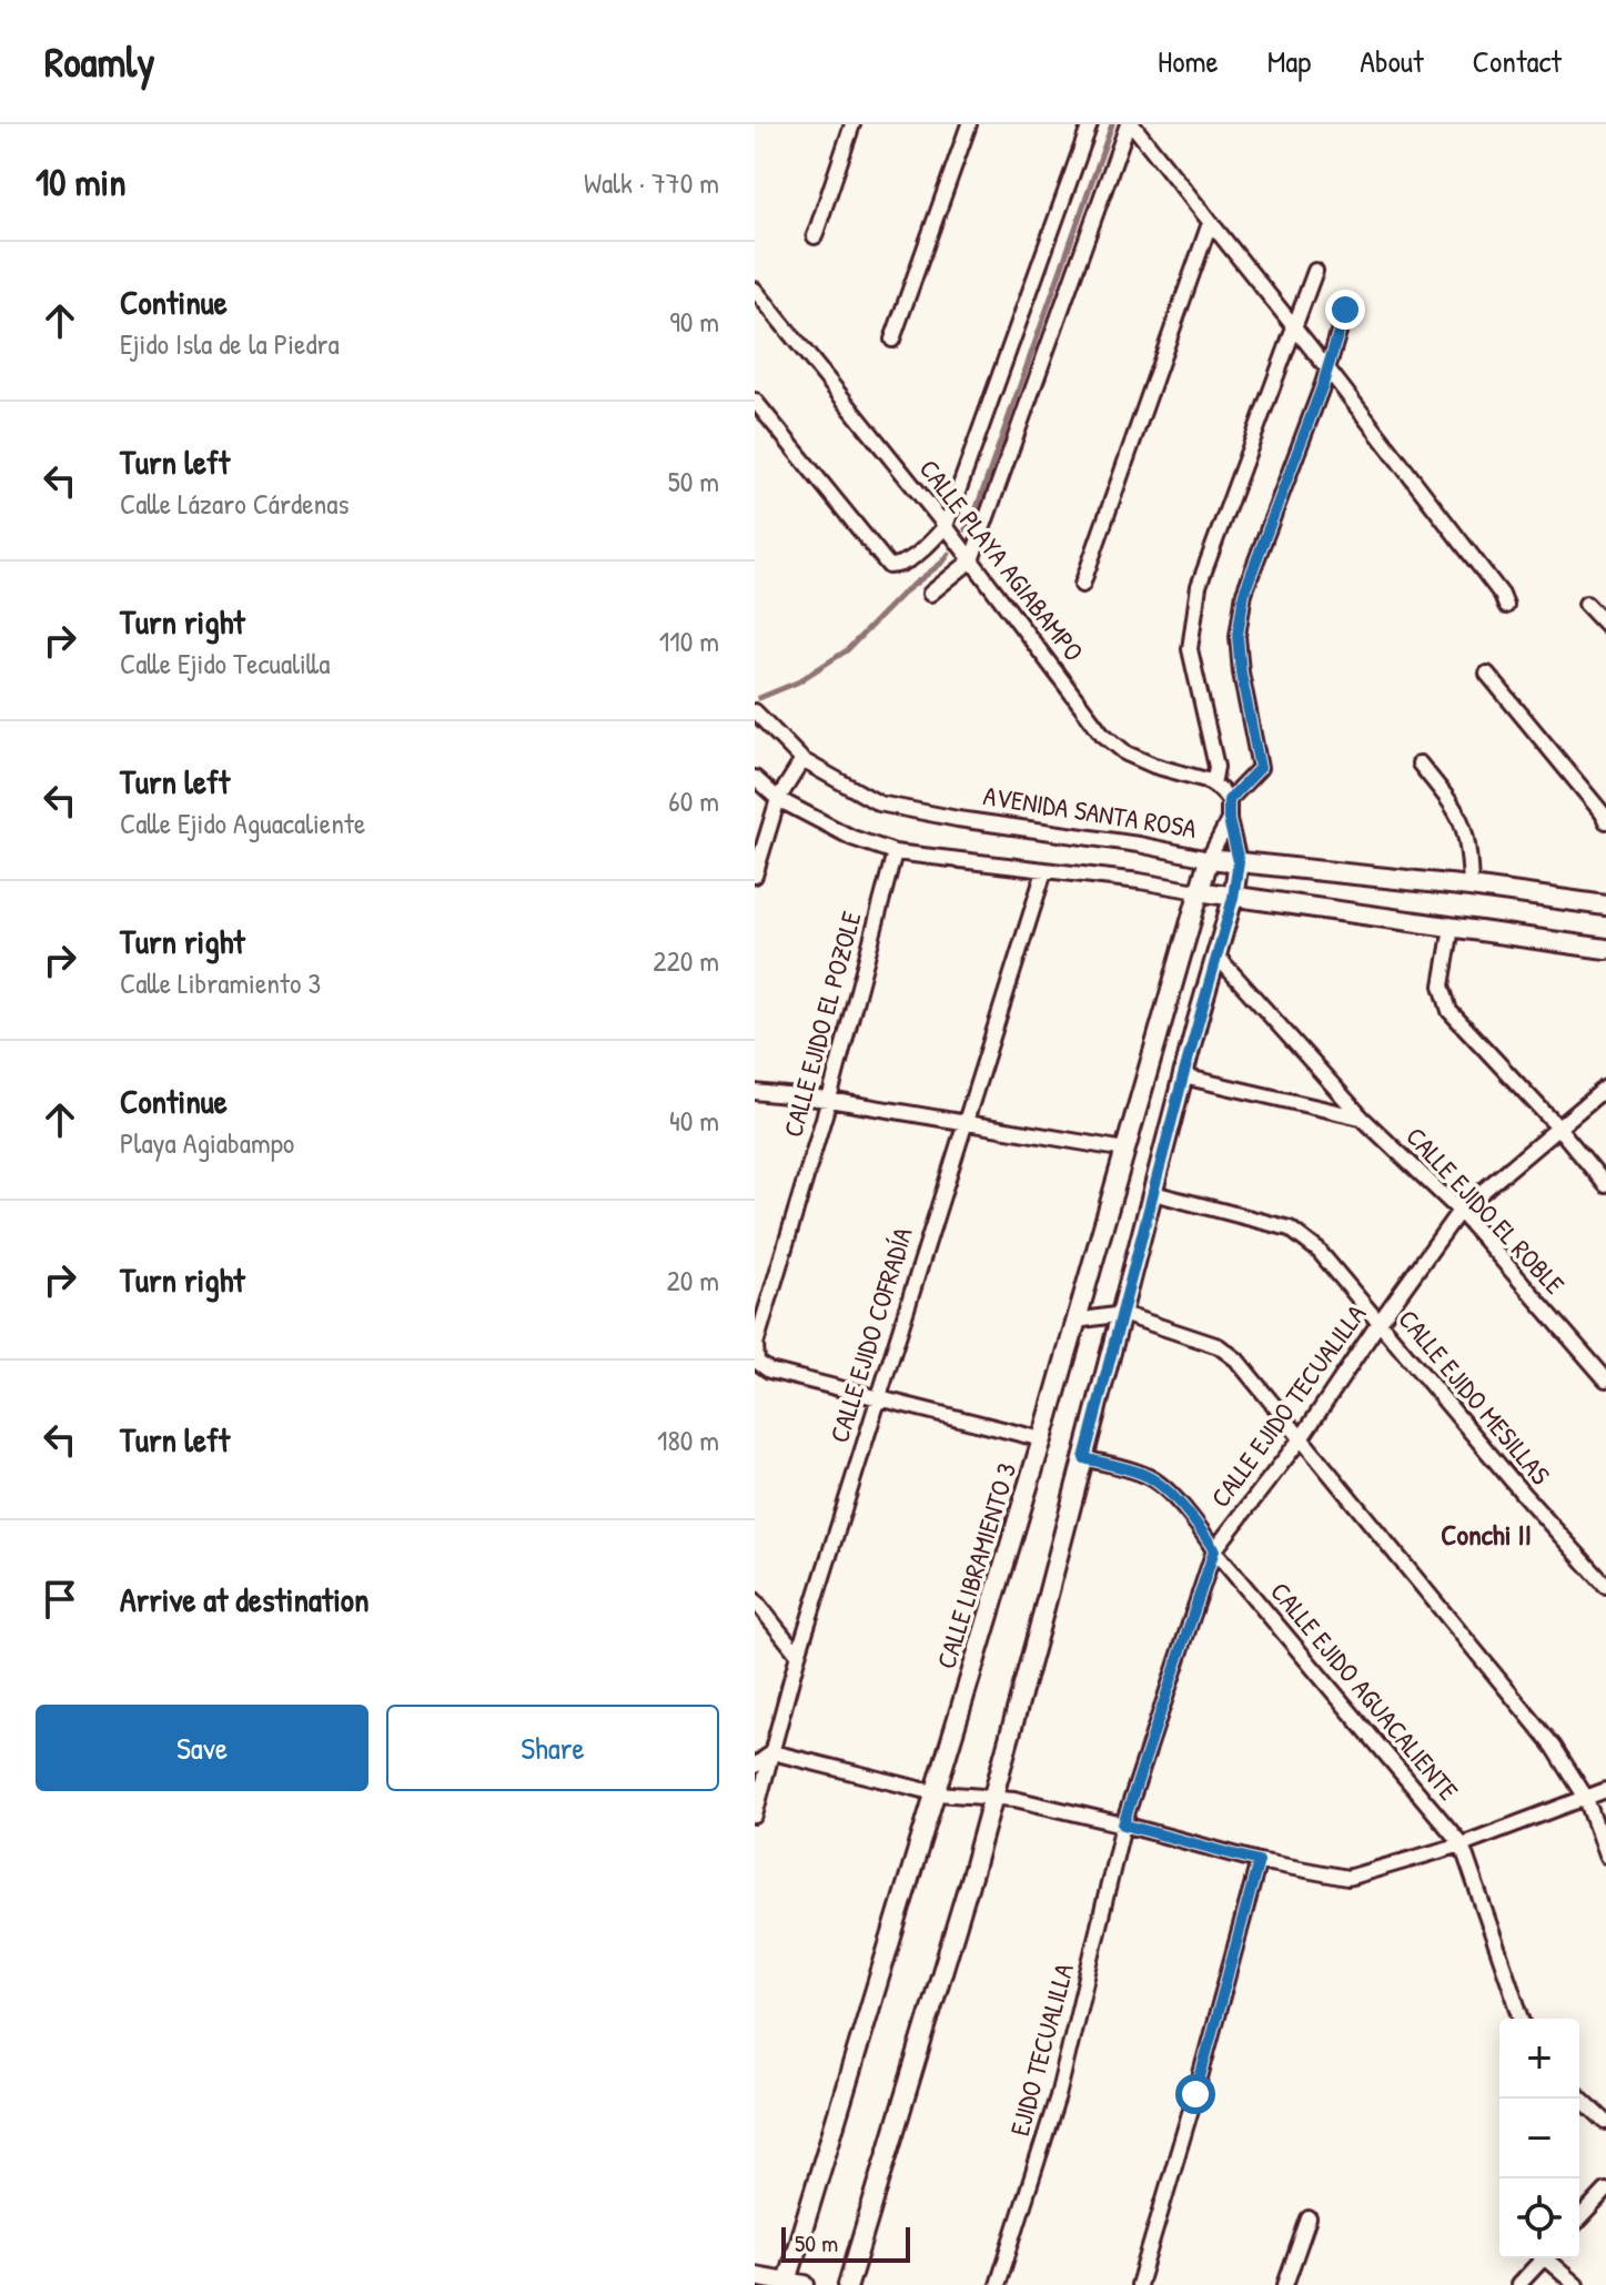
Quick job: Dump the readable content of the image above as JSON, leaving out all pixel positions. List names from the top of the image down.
{
  "streets": {
    "street": [
      "CALLE PLAYA AGIABAMPO",
      "AVENIDA SANTA ROSA",
      "CALLE EJIDO EL POZOLE",
      "CALLE EJIDO EL ROBLE",
      "CALLE EJIDO COFRADÍA",
      "CALLE EJIDO MESILLAS",
      "CALLE EJIDO TECUALILLA",
      "CALLE LIBRAMIENTO 3",
      "CALLE EJIDO AGUACALIENTE",
      "EJIDO TECUALILLA"
    ]
  },
  "crossings": [
    ["AVENIDA SANTA ROSA", "CALLE LIBRAMIENTO 3"],
    ["CALLE EJIDO EL POZOLE", "CALLE EJIDO COFRADÍA"],
    ["CALLE EJIDO EL ROBLE", "CALLE EJIDO TECUALILLA"],
    ["CALLE EJIDO MESILLAS", "CALLE EJIDO TECUALILLA"],
    ["CALLE EJIDO TECUALILLA", "CALLE EJIDO AGUACALIENTE"],
    ["CALLE EJIDO TECUALILLA", "EJIDO TECUALILLA"]
  ],
  "districts": ["Conchi II"],
  "scale_bar": "50 m",
  "page": {
    "header": "Roamly",
    "nav": [
      "Home",
      "Map",
      "About",
      "Contact"
    ],
    "heading": ["10 min", "Walk · 770 m"],
    "list": [
      ["Continue", "Ejido Isla de la Piedra", "90 m"],
      ["Turn left", "Calle Lázaro Cárdenas", "50 m"],
      ["Turn right", "Calle Ejido Tecualilla", "110 m"],
      ["Turn left", "Calle Ejido Aguacaliente", "60 m"],
      ["Turn right", "Calle Libramiento 3", "220 m"],
      ["Continue", "Playa Agiabampo", "40 m"],
      ["Turn right", "20 m"],
      ["Turn left", "180 m"],
      "Arrive at destination"
    ],
    "buttons": ["Save", "Share"],
    "map_buttons": ["+", "−"],
    "scale": "50 m"
  }
}
